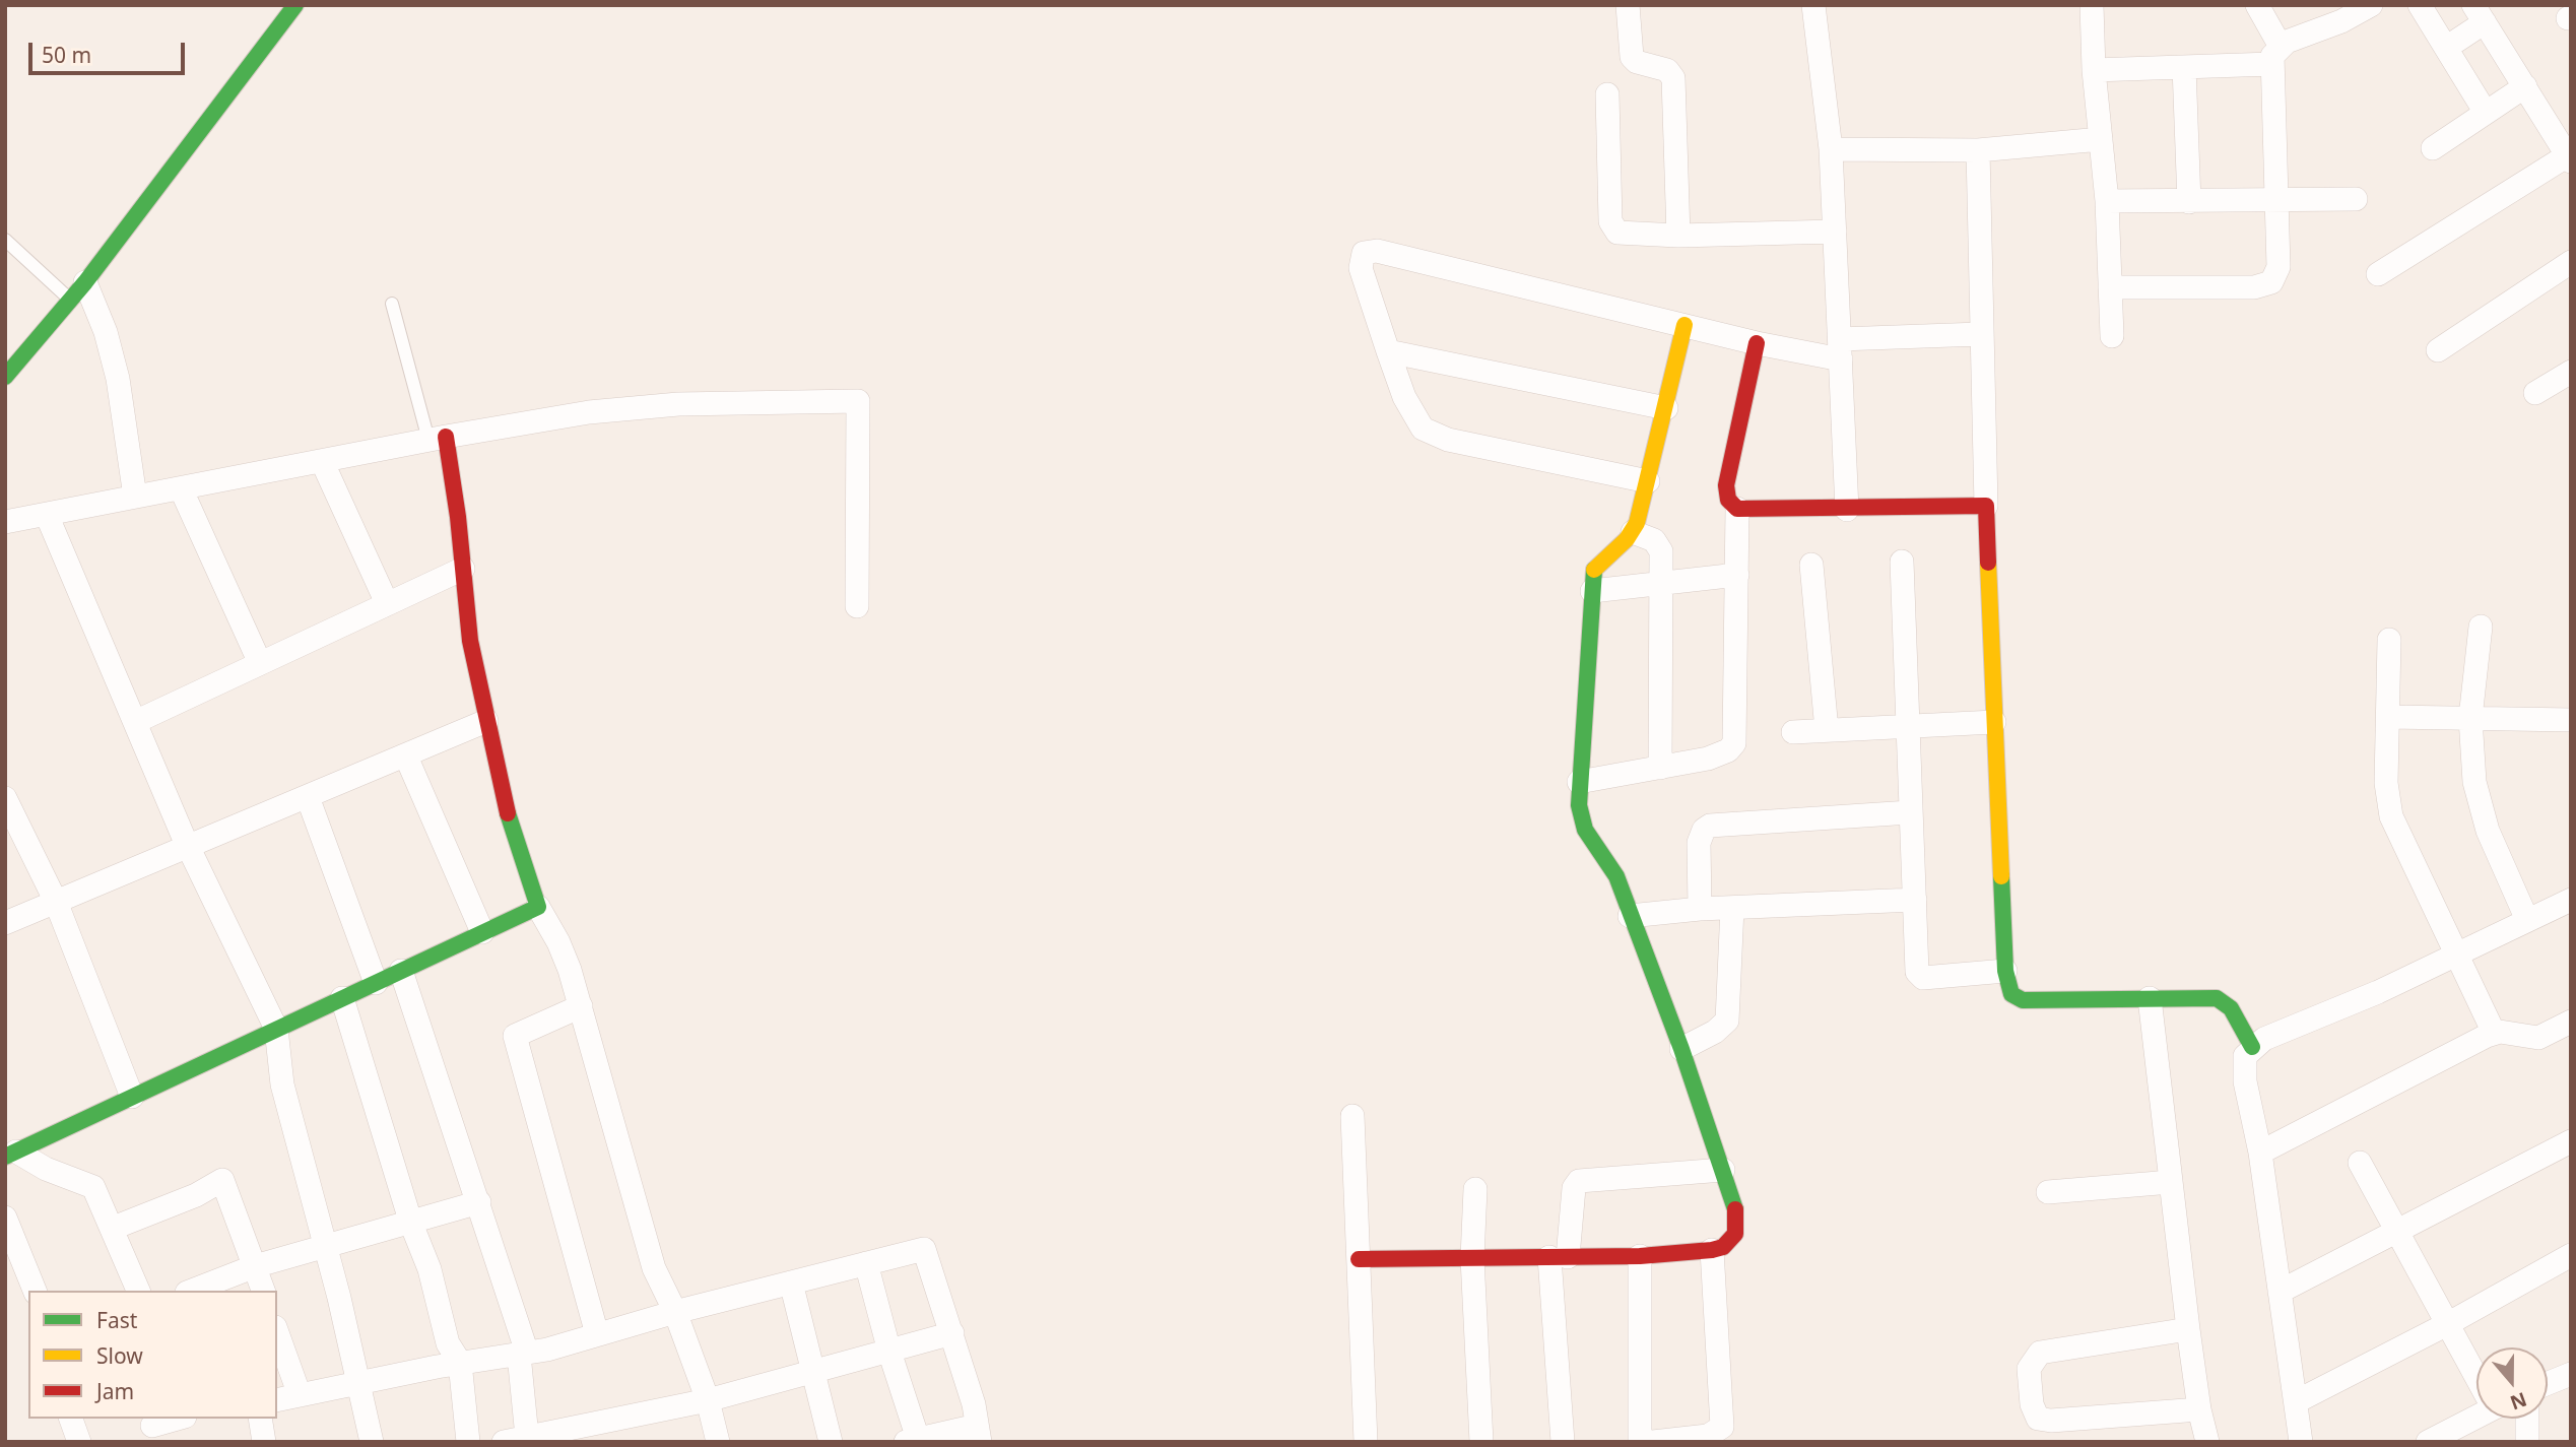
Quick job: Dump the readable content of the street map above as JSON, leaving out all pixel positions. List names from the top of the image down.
{
  "legend": ["Fast", "Slow", "Jam"],
  "scale_bar": "50 m",
  "north": "bottom"
}
